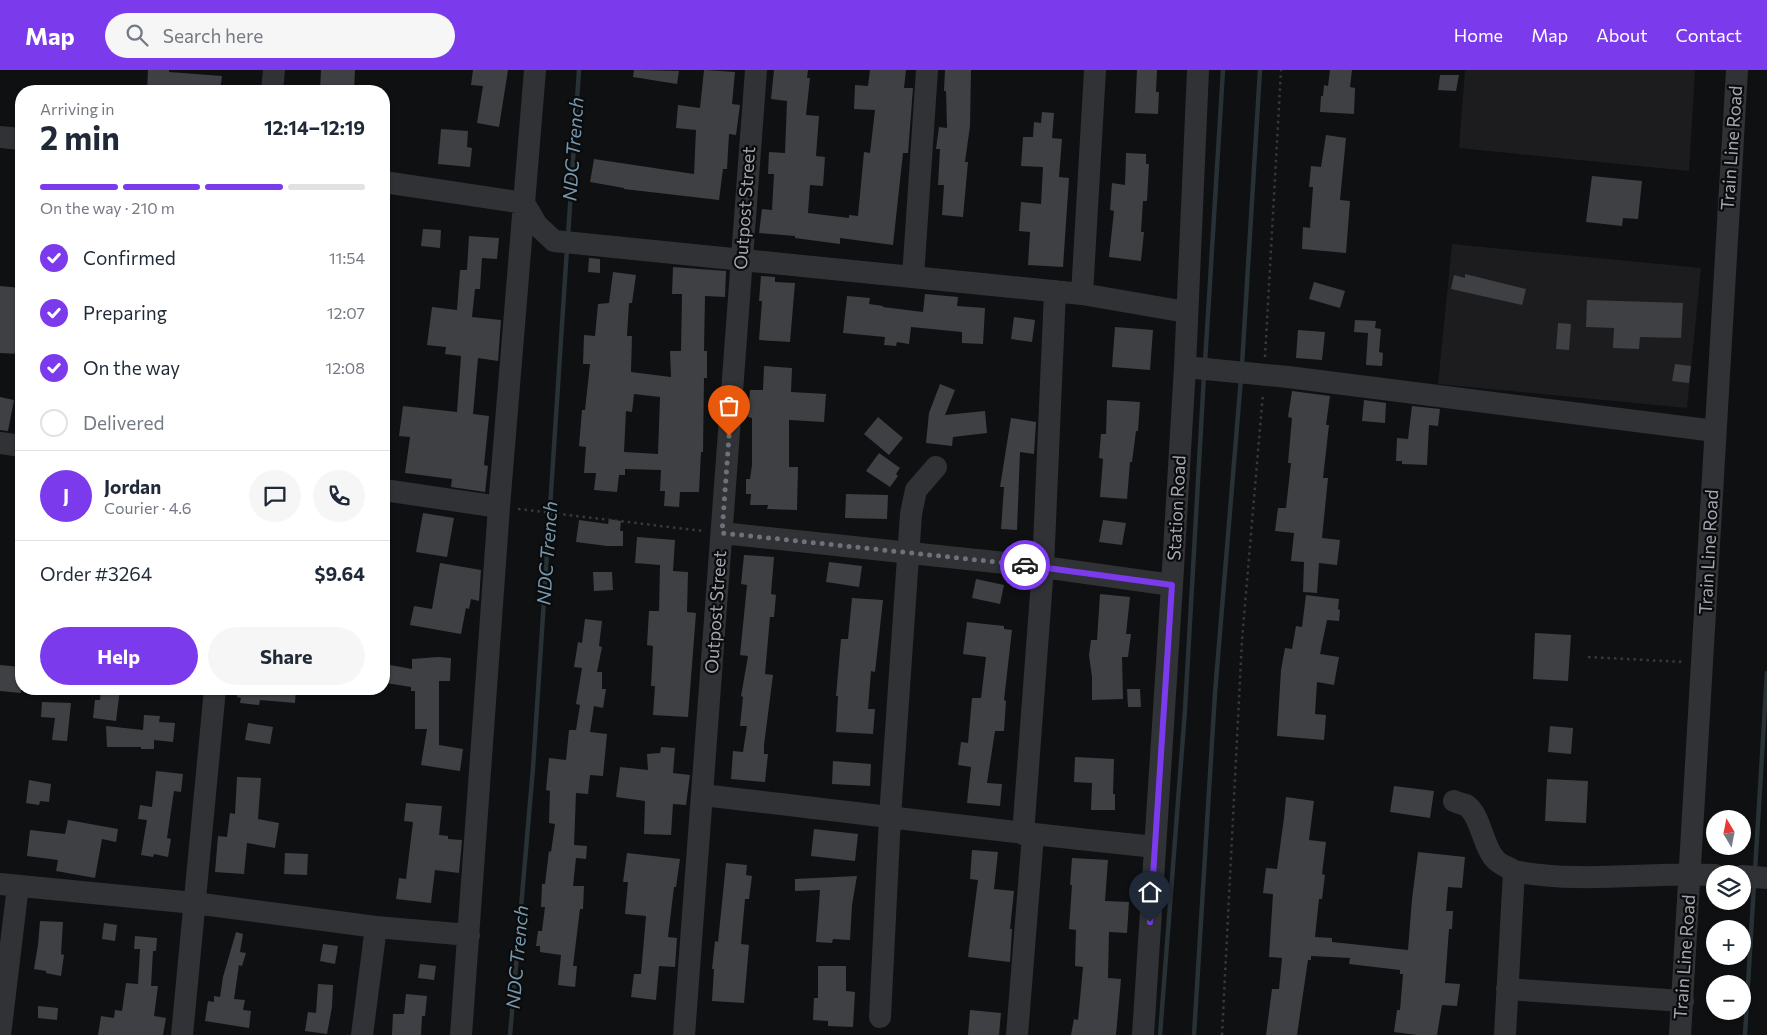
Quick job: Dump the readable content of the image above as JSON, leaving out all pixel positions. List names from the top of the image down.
{
  "streets": {
    "street": ["Train Line Road", "Outpost Street", "Station Road"]
  },
  "water": ["NDC Trench"],
  "north": "top",
  "page": {
    "header": "Map",
    "search": "Search here",
    "nav": [
      "Home",
      "Map",
      "About",
      "Contact"
    ],
    "heading": ["2 min", "Arriving in", "12:14–12:19"],
    "panel": [
      "Jordan",
      "Courier · 4.6",
      "Order #3264",
      "$9.64"
    ],
    "bar": "On the way · 210 m",
    "list": [
      ["Confirmed", "11:54"],
      ["Preparing", "12:07"],
      ["On the way", "12:08"],
      "Delivered"
    ],
    "round": "J",
    "buttons": ["Help", "Share"],
    "map_buttons": ["+", "−"]
  }
}
